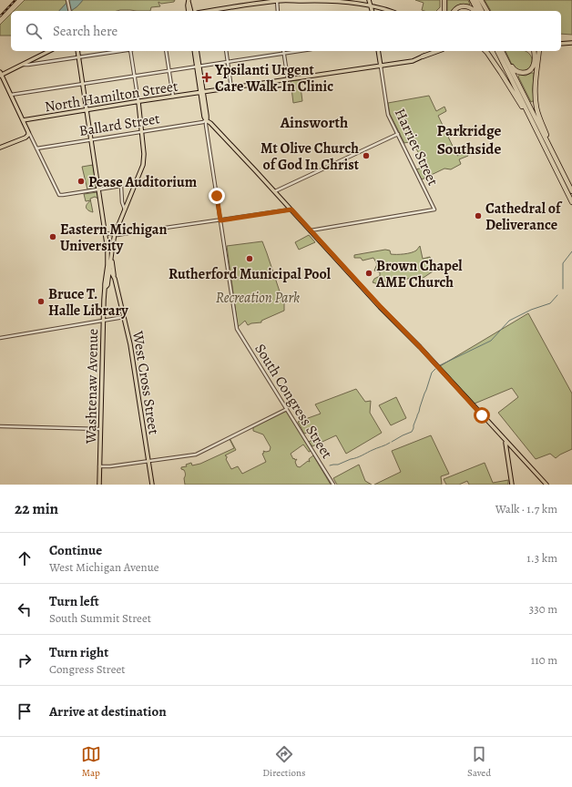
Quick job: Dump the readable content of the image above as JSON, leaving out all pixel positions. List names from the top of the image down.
{
  "streets": {
    "main road": [
      "North Hamilton Street",
      "Harriet Street",
      "West Cross Street",
      "Washtenaw Avenue"
    ],
    "street": ["Ballard Street", "South Congress Street"]
  },
  "crossings": [
    ["North Hamilton Street", "Harriet Street"],
    ["North Hamilton Street", "West Cross Street"],
    ["North Hamilton Street", "Washtenaw Avenue"],
    ["Ballard Street", "West Cross Street"],
    ["Ballard Street", "Washtenaw Avenue"],
    ["West Cross Street", "Washtenaw Avenue"]
  ],
  "districts": ["Ainsworth", "Parkridge Southside"],
  "parks": ["Recreation Park"],
  "places": {
    "health": ["Ypsilanti Urgent Care Walk-In Clinic"],
    "other": [
      "Mt Olive Church of God In Christ",
      "Pease Auditorium",
      "Cathedral of Deliverance",
      "Eastern Michigan University",
      "Rutherford Municipal Pool",
      "Brown Chapel AME Church",
      "Bruce T. Halle Library"
    ]
  },
  "page": {
    "search": "Search here",
    "heading": ["22 min", "Walk · 1.7 km"],
    "list": [
      ["Continue", "West Michigan Avenue", "1.3 km"],
      ["Turn left", "South Summit Street", "330 m"],
      ["Turn right", "Congress Street", "110 m"],
      "Arrive at destination"
    ],
    "nav": ["Map", "Directions", "Saved"]
  }
}
